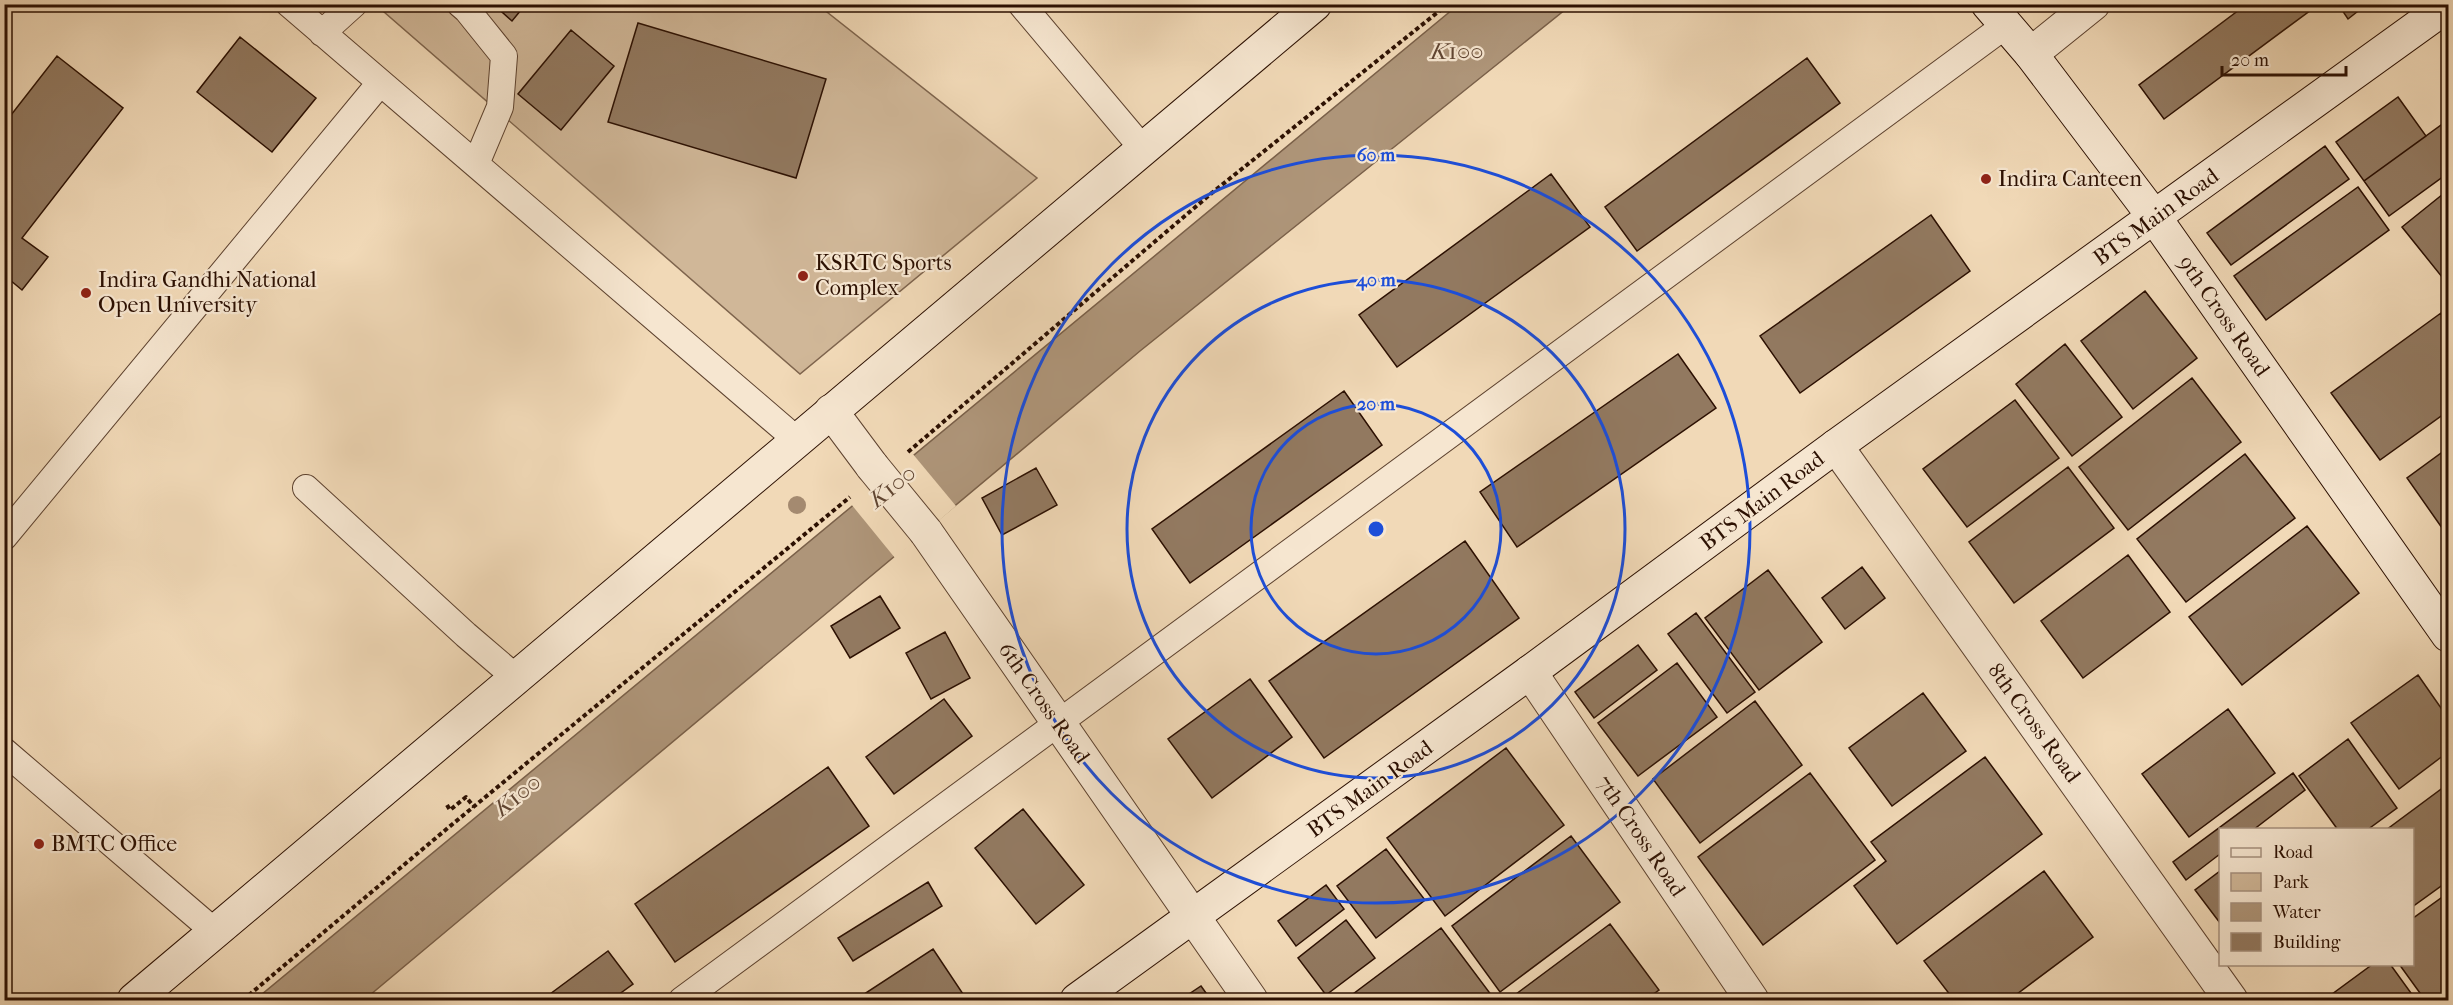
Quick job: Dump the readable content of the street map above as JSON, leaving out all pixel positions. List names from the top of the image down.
{
  "streets": {
    "street": [
      "BTS Main Road",
      "9th Cross Road",
      "6th Cross Road",
      "8th Cross Road",
      "7th Cross Road"
    ]
  },
  "crossings": [
    ["BTS Main Road", "9th Cross Road"],
    ["BTS Main Road", "6th Cross Road"],
    ["BTS Main Road", "8th Cross Road"],
    ["BTS Main Road", "7th Cross Road"]
  ],
  "water": ["K100"],
  "places": [
    "Indira Canteen",
    "KSRTC Sports Complex",
    "Indira Gandhi National Open University",
    "BMTC Office"
  ],
  "legend": [
    "Road",
    "Park",
    "Water",
    "Building"
  ],
  "scale_bar": "20 m",
  "rings": ["60 m", "40 m", "20 m"]
}
